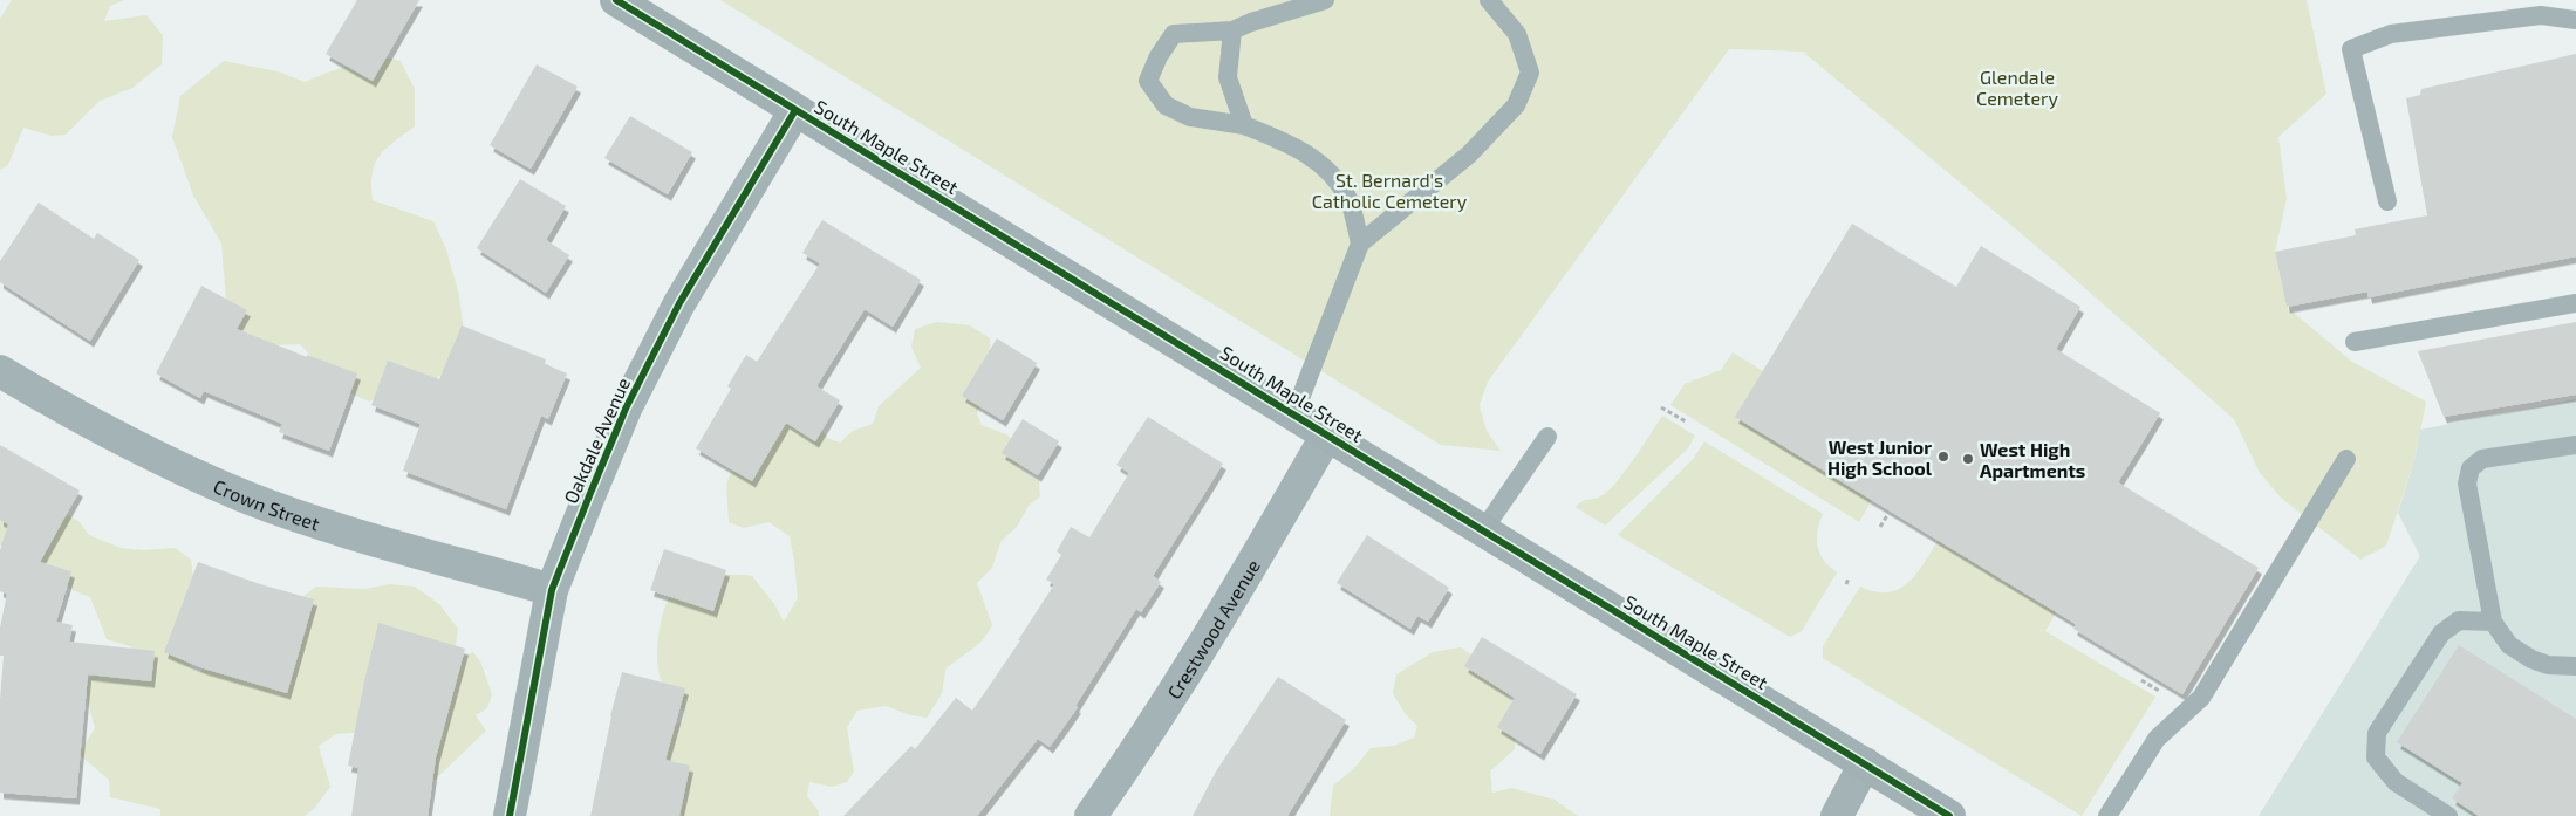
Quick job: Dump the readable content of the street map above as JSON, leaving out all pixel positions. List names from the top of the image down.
{
  "streets": {
    "main road": ["South Maple Street"],
    "street": ["Oakdale Avenue", "Crown Street", "Crestwood Avenue"]
  },
  "crossings": [
    ["South Maple Street", "Oakdale Avenue"],
    ["South Maple Street", "Crestwood Avenue"],
    ["Oakdale Avenue", "Crown Street"]
  ],
  "parks": ["Glendale Cemetery", "St. Bernard's Catholic Cemetery"],
  "places": ["West Junior High School", "West High Apartments"]
}
